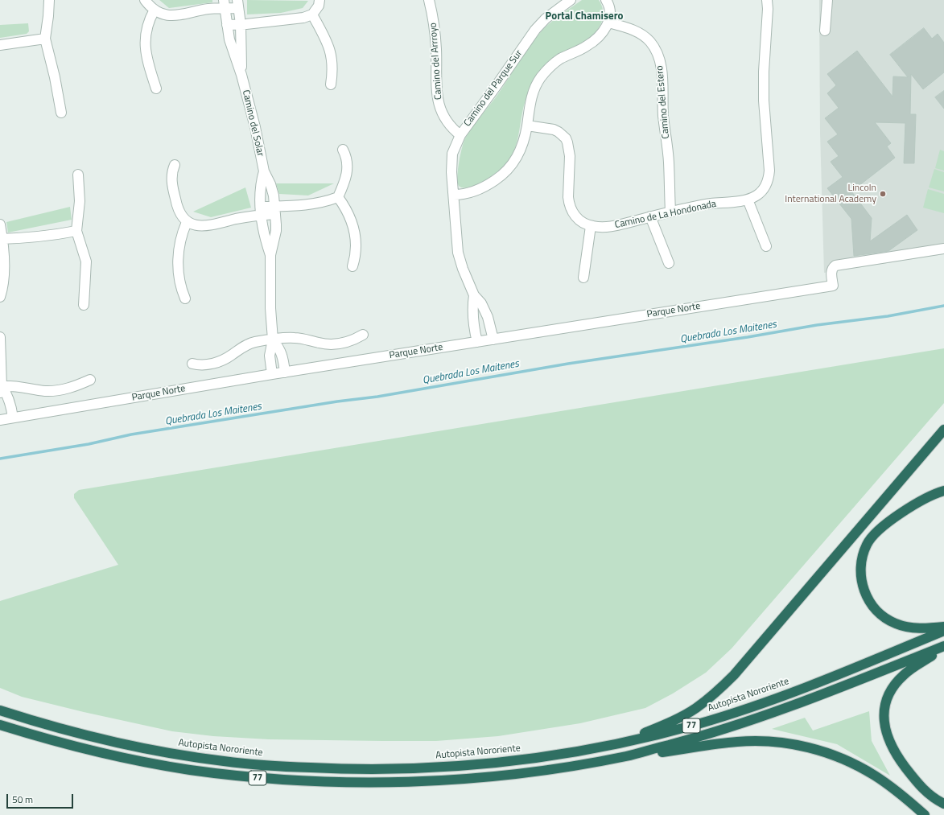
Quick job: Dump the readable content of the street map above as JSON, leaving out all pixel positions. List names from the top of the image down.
{
  "streets": {
    "highway": ["Autopista Nororiente", "77"],
    "street": [
      "Camino del Arrroyo",
      "Camino del Parque Sur",
      "Camino del Estero",
      "Camino del Solar",
      "Camino de La Hondonada",
      "Parque Norte"
    ]
  },
  "crossings": [
    ["Camino del Arrroyo", "Camino del Parque Sur"],
    ["Camino del Estero", "Camino de La Hondonada"],
    ["Camino del Solar", "Parque Norte"]
  ],
  "districts": ["Portal Chamisero"],
  "water": ["Quebrada Los Maitenes"],
  "places": ["Lincoln International Academy"],
  "scale_bar": "50 m"
}
